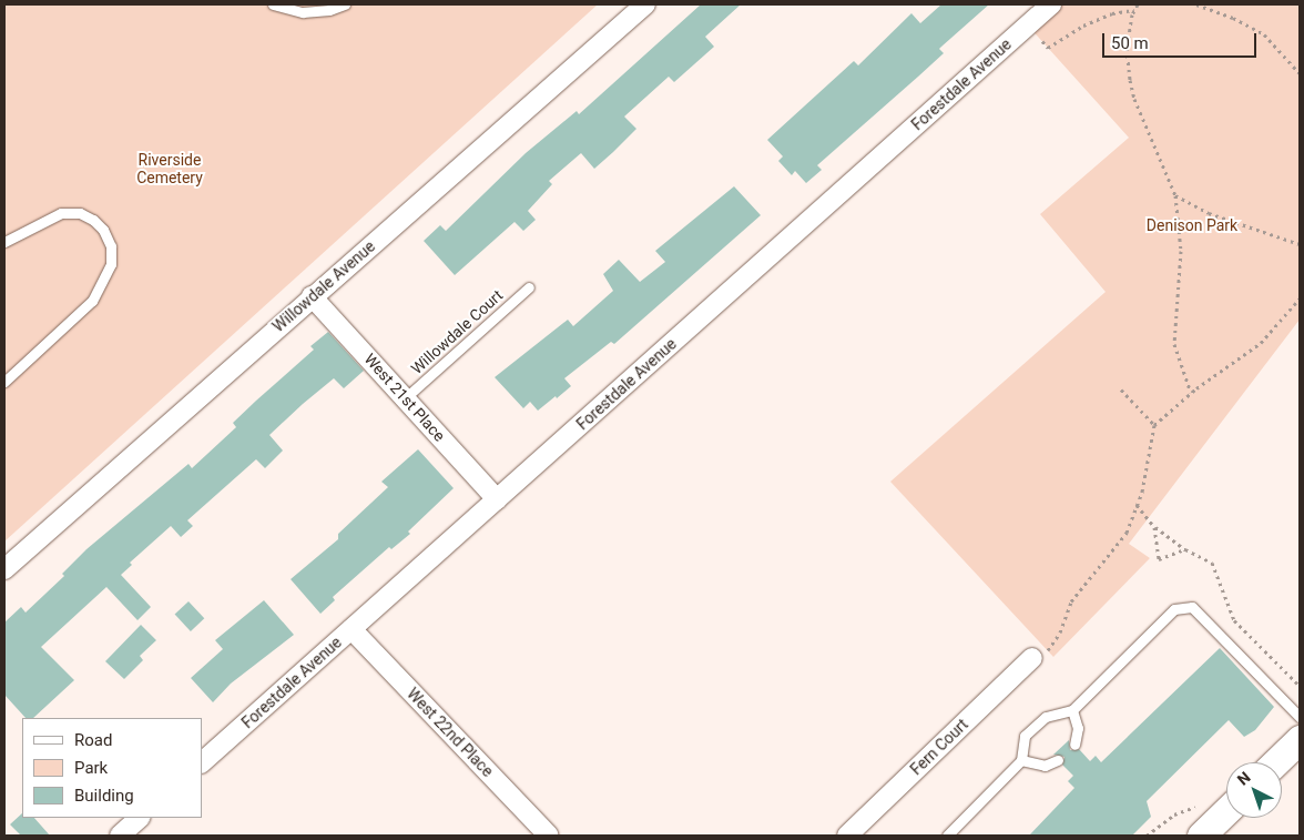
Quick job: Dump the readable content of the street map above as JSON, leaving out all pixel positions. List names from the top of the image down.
{
  "streets": {
    "street": [
      "Forestdale Avenue",
      "Willowdale Avenue",
      "West 21st Place",
      "West 22nd Place",
      "Fern Court"
    ],
    "lane": ["Willowdale Court"]
  },
  "crossings": [
    ["Forestdale Avenue", "West 21st Place"],
    ["Forestdale Avenue", "West 22nd Place"],
    ["Willowdale Avenue", "West 21st Place"],
    ["Willowdale Court", "West 21st Place"]
  ],
  "parks": ["Riverside Cemetery", "Denison Park"],
  "legend": ["Road", "Park", "Building"],
  "scale_bar": "50 m",
  "north": "top left"
}
